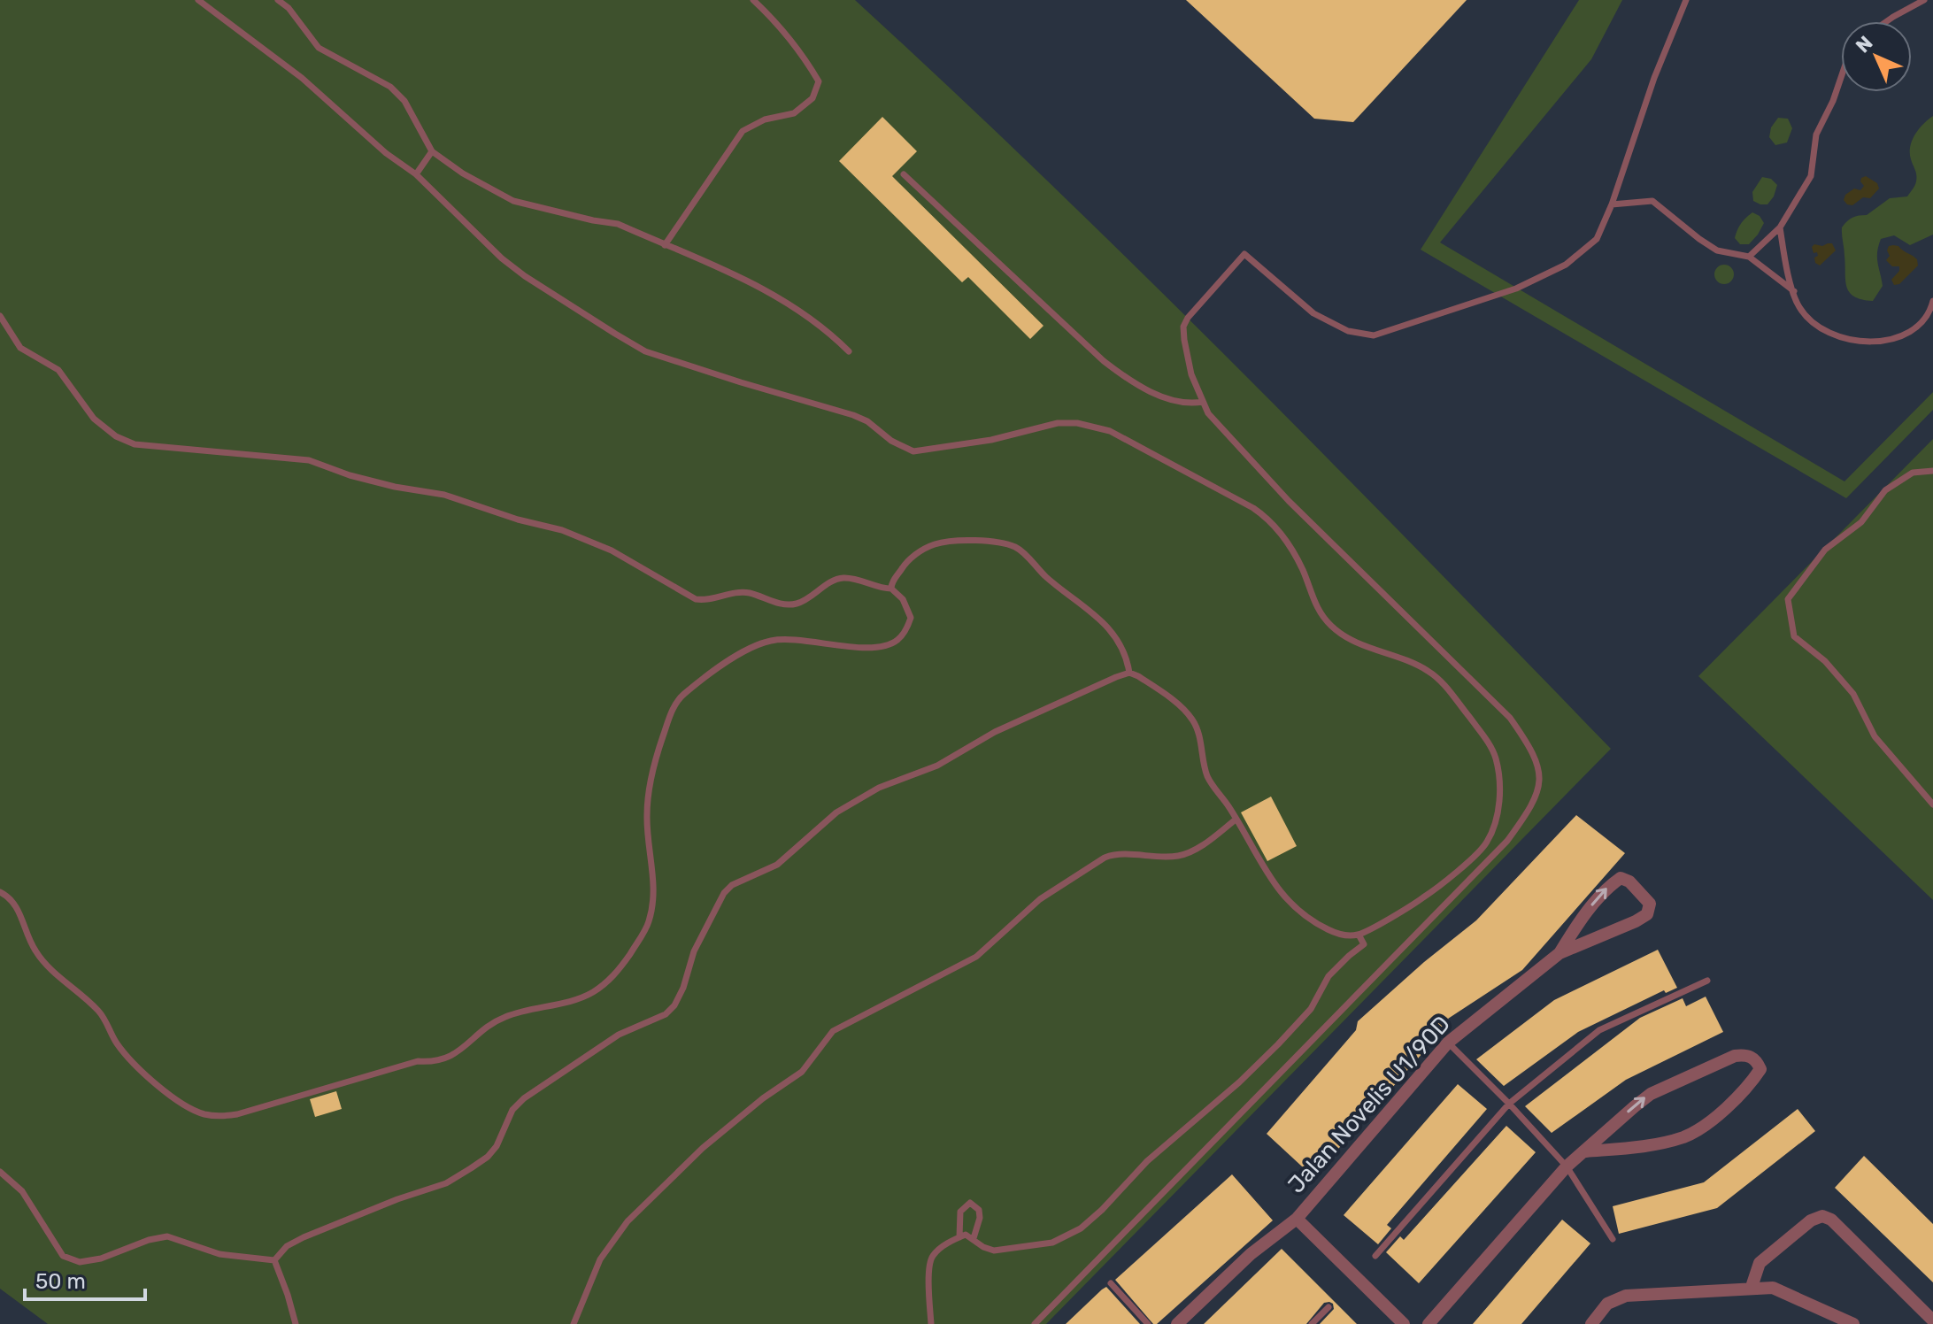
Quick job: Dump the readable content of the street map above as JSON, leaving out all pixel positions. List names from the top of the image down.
{
  "streets": {
    "street": ["Jalan Novelis U1/90D"]
  },
  "scale_bar": "50 m",
  "north": "top left"
}
